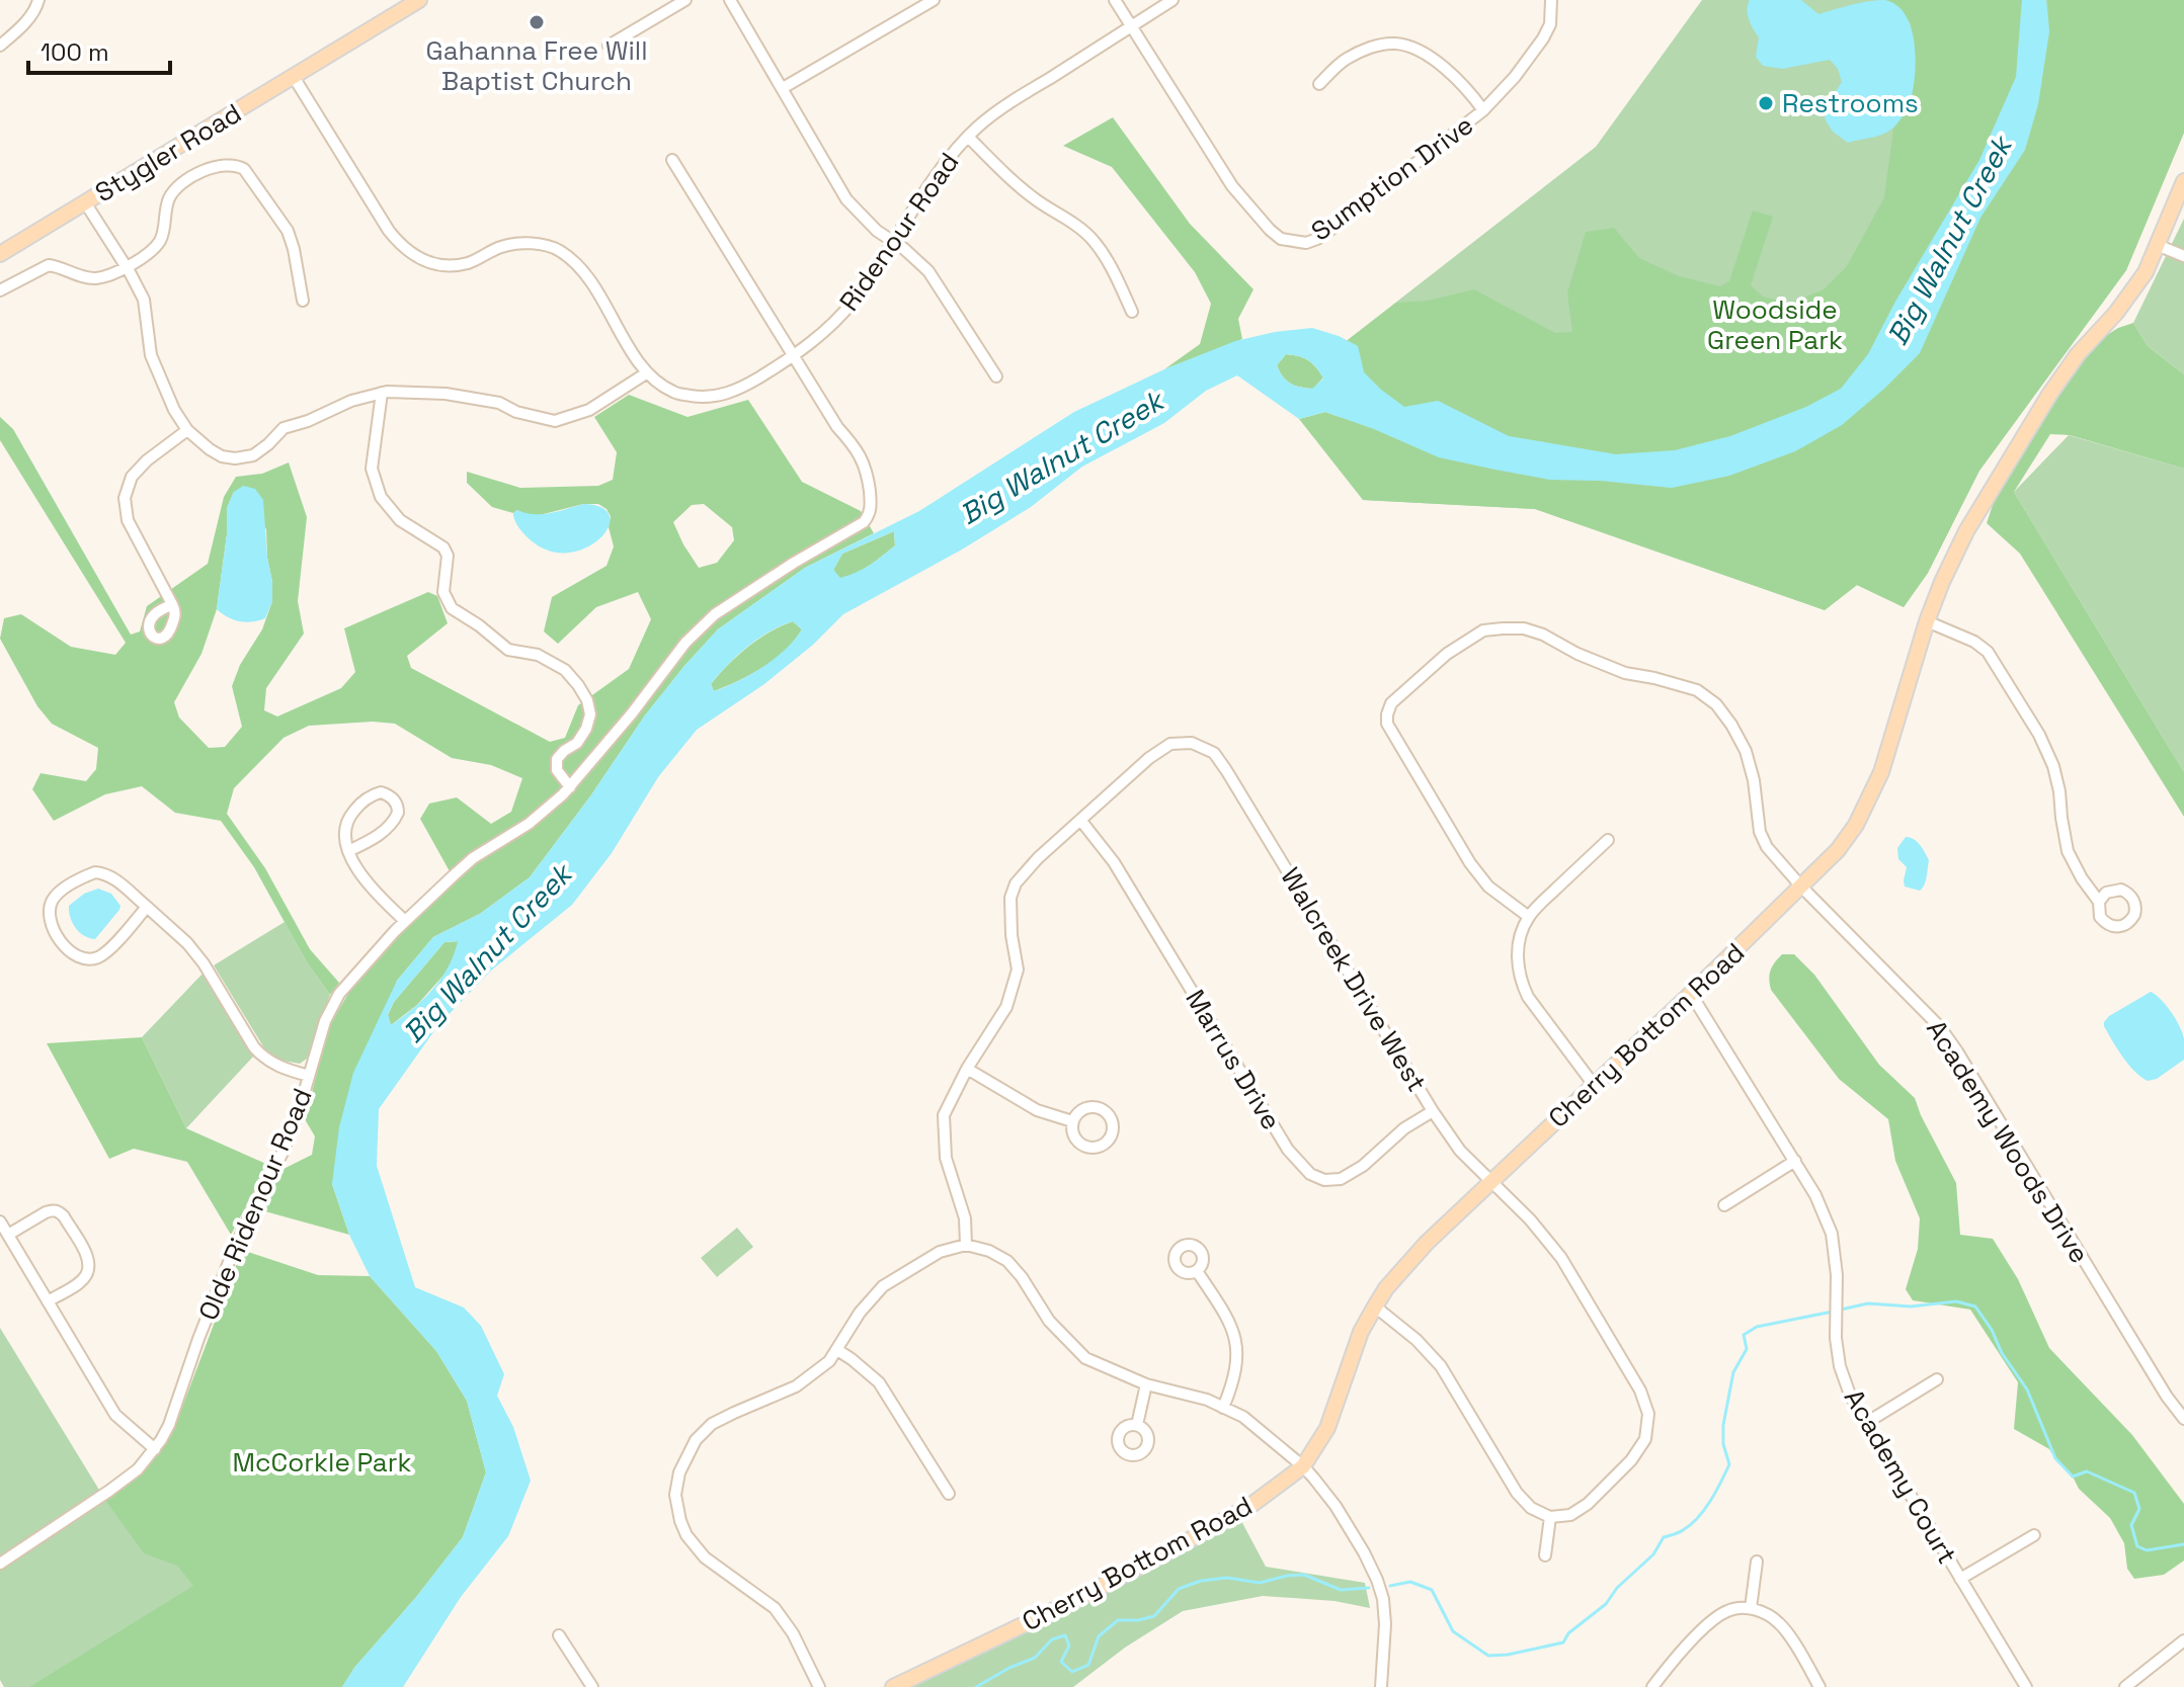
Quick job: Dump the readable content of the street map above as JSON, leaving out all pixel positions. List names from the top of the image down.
{
  "streets": {
    "main road": ["Stygler Road", "Cherry Bottom Road"],
    "street": [
      "Sumption Drive",
      "Ridenour Road",
      "Walcreek Drive West",
      "Marrus Drive",
      "Academy Woods Drive",
      "Olde Ridenour Road",
      "Academy Court"
    ]
  },
  "crossings": [
    ["Stygler Road", "Ridenour Road"],
    ["Sumption Drive", "Ridenour Road"],
    ["Ridenour Road", "Olde Ridenour Road"],
    ["Walcreek Drive West", "Cherry Bottom Road"],
    ["Walcreek Drive West", "Marrus Drive"],
    ["Cherry Bottom Road", "Academy Woods Drive"],
    ["Cherry Bottom Road", "Academy Court"]
  ],
  "water": ["Big Walnut Creek"],
  "parks": ["Woodside Green Park", "McCorkle Park"],
  "places": ["Gahanna Free Will Baptist Church", "Restrooms"],
  "scale_bar": "100 m"
}
